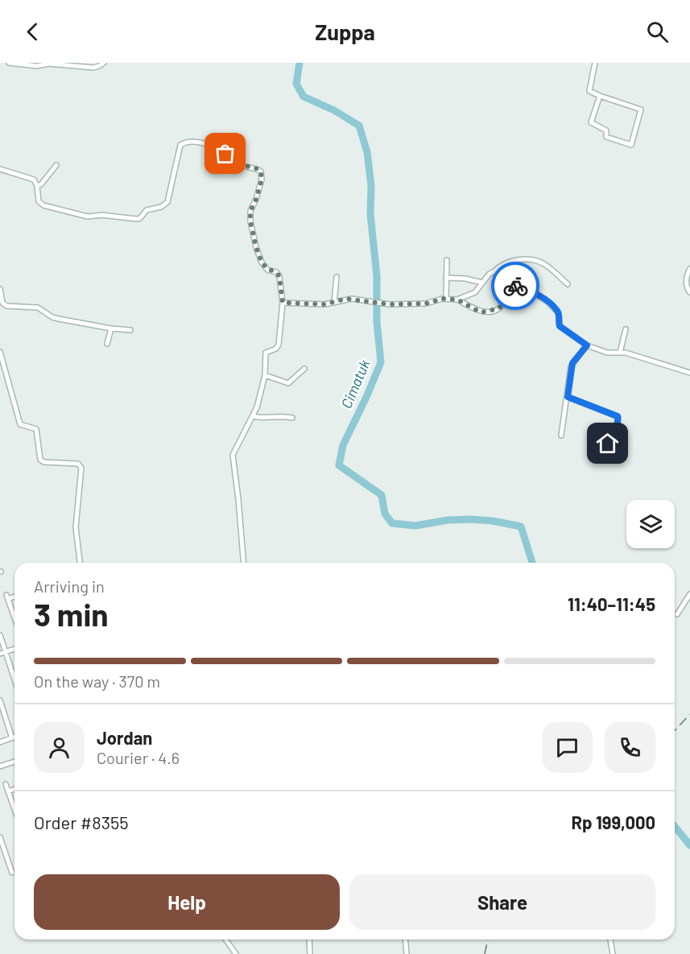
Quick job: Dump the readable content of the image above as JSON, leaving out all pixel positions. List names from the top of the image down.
{
  "water": ["Cimatuk"],
  "page": {
    "header": "Zuppa",
    "heading": ["3 min", "Arriving in", "11:40–11:45"],
    "panel": [
      "Jordan",
      "Courier · 4.6",
      "Order #8355",
      "Rp 199,000"
    ],
    "bar": "On the way · 370 m",
    "buttons": ["Help", "Share"]
  }
}
